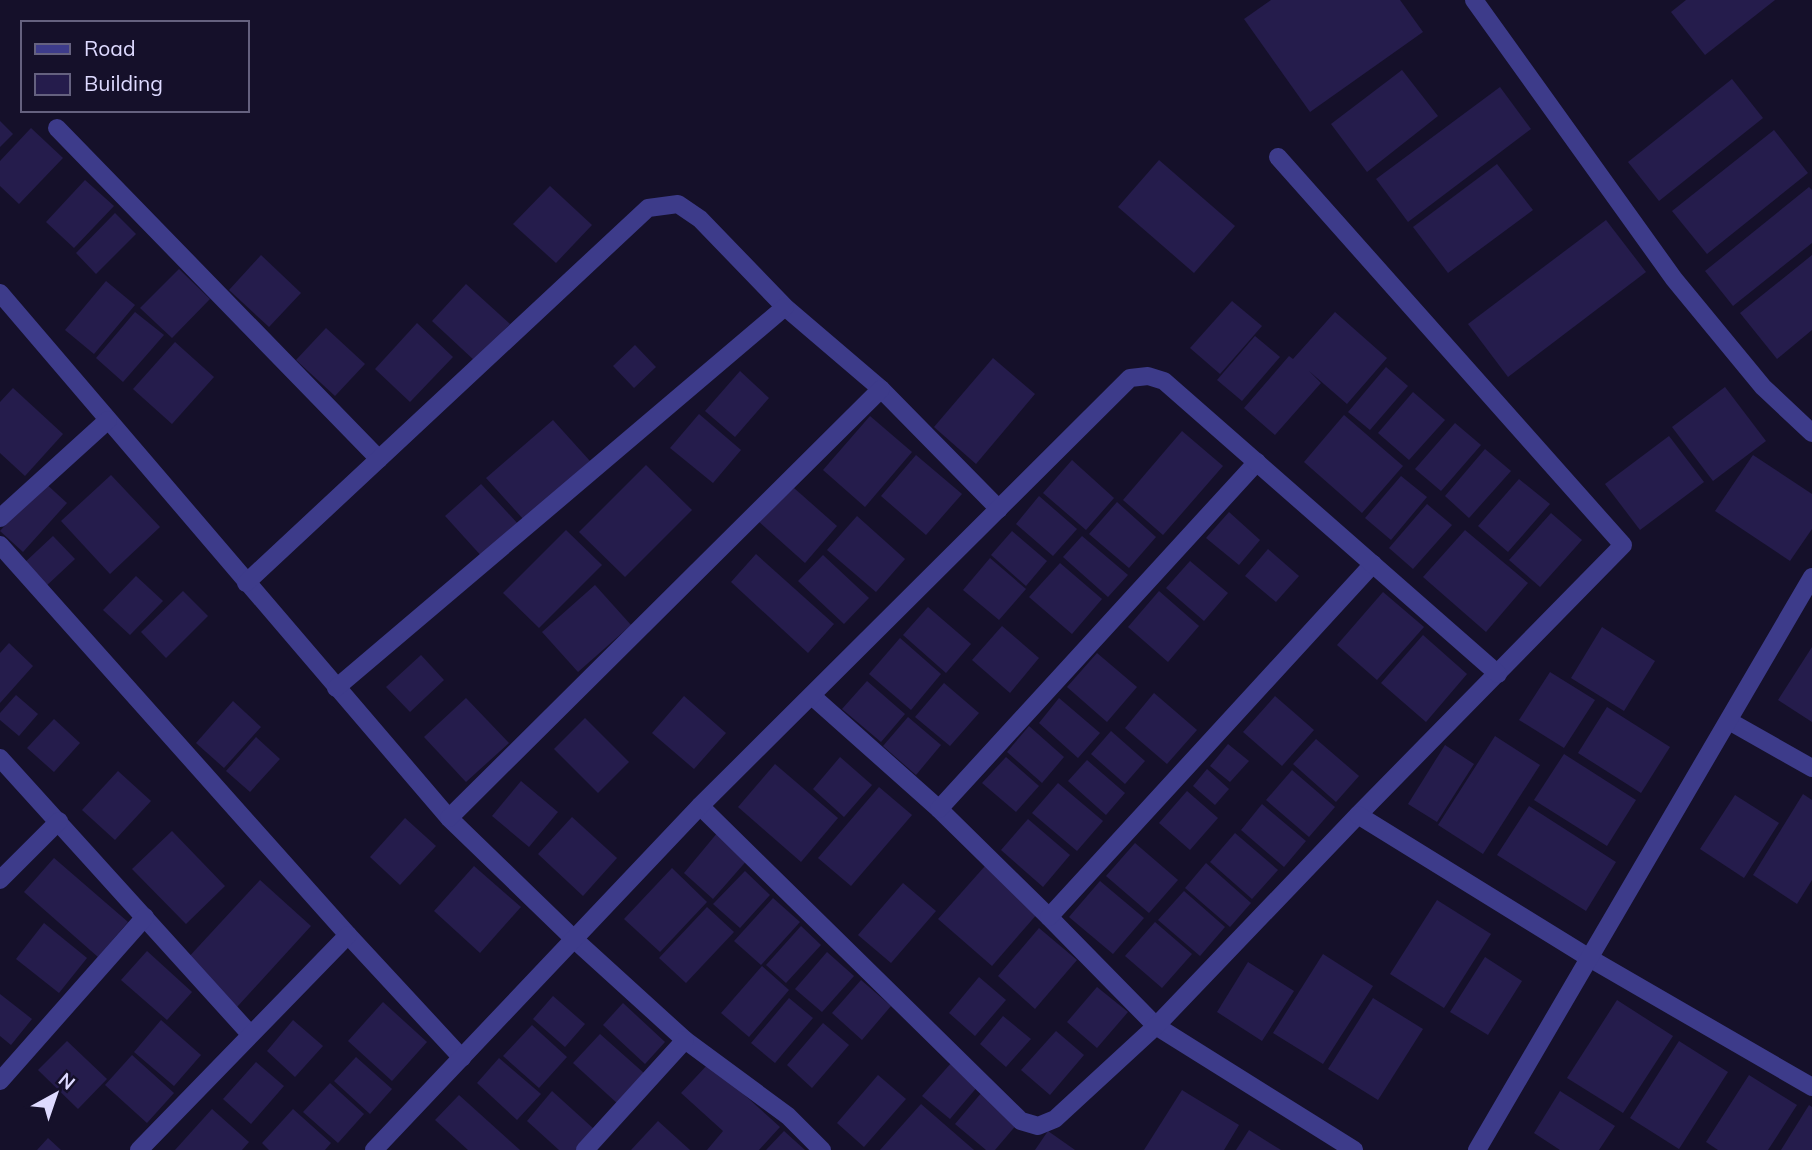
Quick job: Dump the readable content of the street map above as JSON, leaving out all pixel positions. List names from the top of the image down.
{
  "legend": ["Road", "Building"],
  "north": "top right"
}
